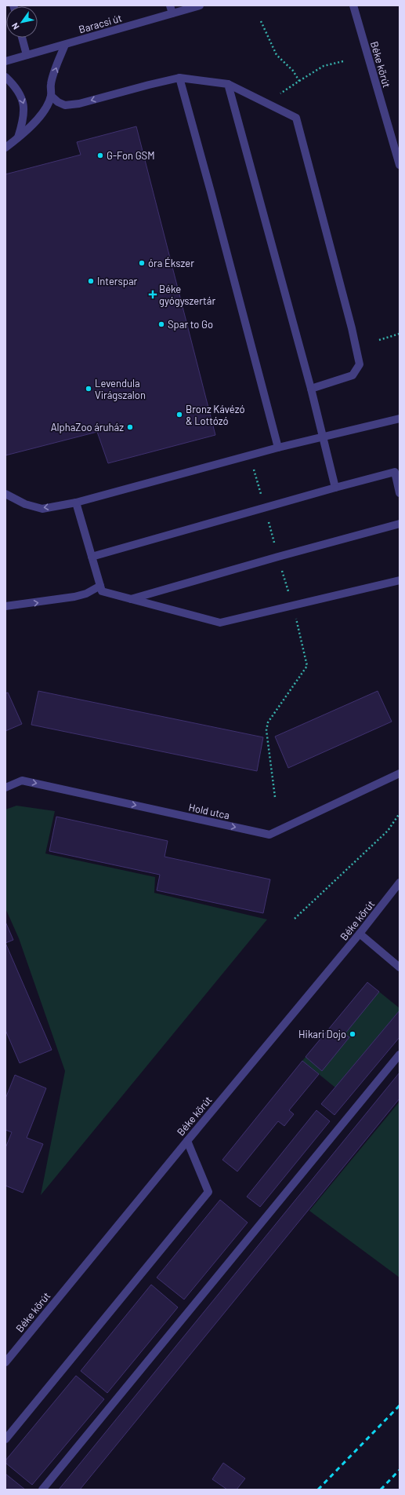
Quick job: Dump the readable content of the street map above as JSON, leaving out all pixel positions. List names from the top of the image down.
{
  "streets": {
    "street": ["Baracsi út", "Béke körút", "Hold utca"]
  },
  "one_way": ["Hold utca"],
  "places": {
    "other": [
      "G-Fon GSM",
      "óra Ékszer",
      "Interspar",
      "Spar to Go",
      "Levendula Virágszalon",
      "Bronz Kávézó & Lottózó",
      "AlphaZoo áruház",
      "Hikari Dojo"
    ],
    "health": ["Béke gyógyszertár"]
  },
  "north": "bottom left"
}
